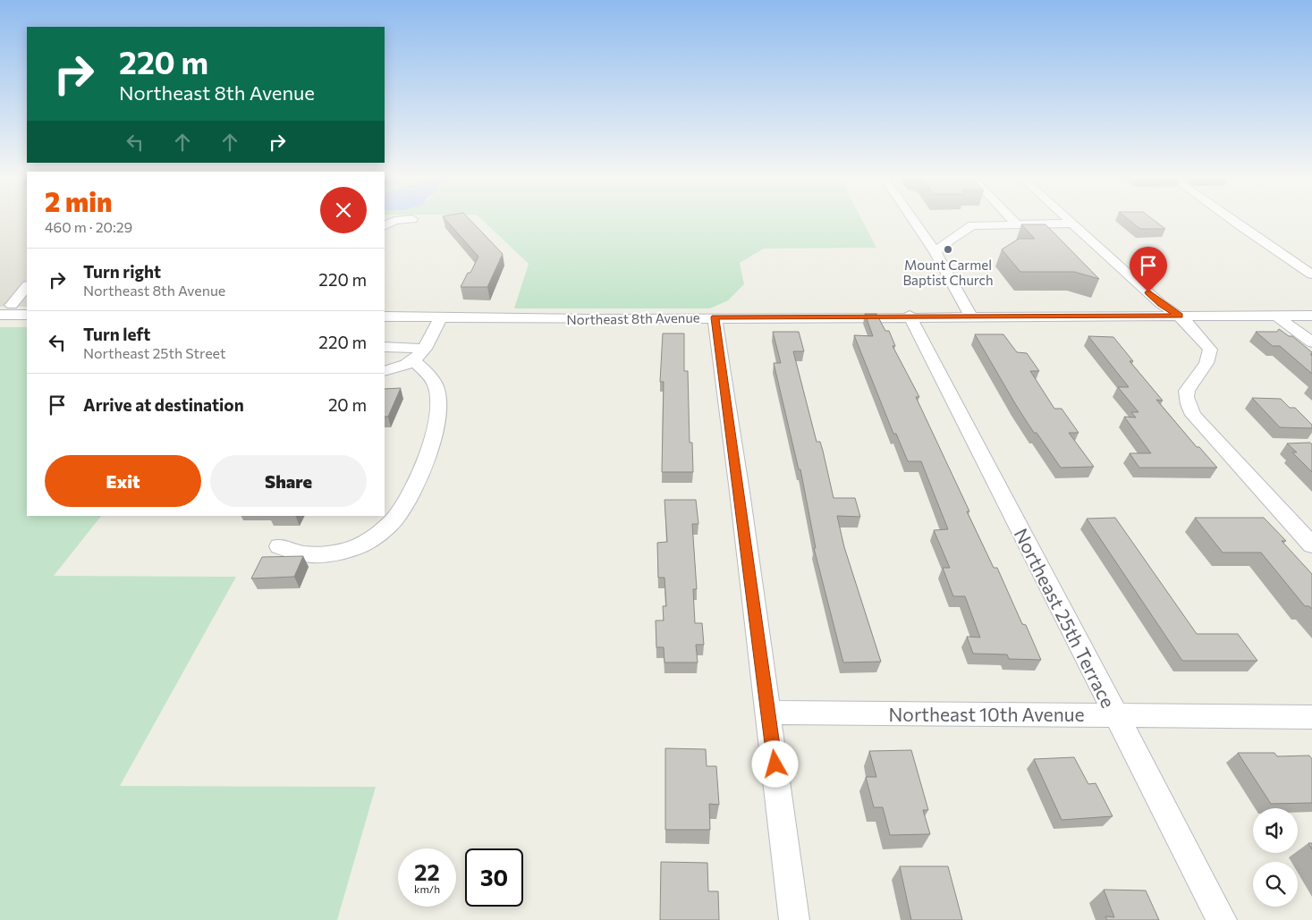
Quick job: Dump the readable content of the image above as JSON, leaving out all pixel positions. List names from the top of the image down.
{
  "streets": {
    "street": ["Northeast 8th Avenue", "Northeast 25th Terrace", "Northeast 10th Avenue"]
  },
  "crossings": [
    ["Northeast 8th Avenue", "Northeast 25th Terrace"],
    ["Northeast 25th Terrace", "Northeast 10th Avenue"]
  ],
  "places": ["Mount Carmel Baptist Church"],
  "page": {
    "turn": ["220 m", "Northeast 8th Avenue"],
    "heading": ["2 min", "460 m · 20:29"],
    "list": [
      {
        "name": "Turn right",
        "note": "Northeast 8th Avenue",
        "value": "220 m"
      },
      {
        "name": "Turn left",
        "note": "Northeast 25th Street",
        "value": "220 m"
      },
      {
        "name": "Arrive at destination",
        "value": "20 m"
      }
    ],
    "buttons": ["Exit", "Share"],
    "speed": "22 km/h",
    "limit": "30"
  }
}
